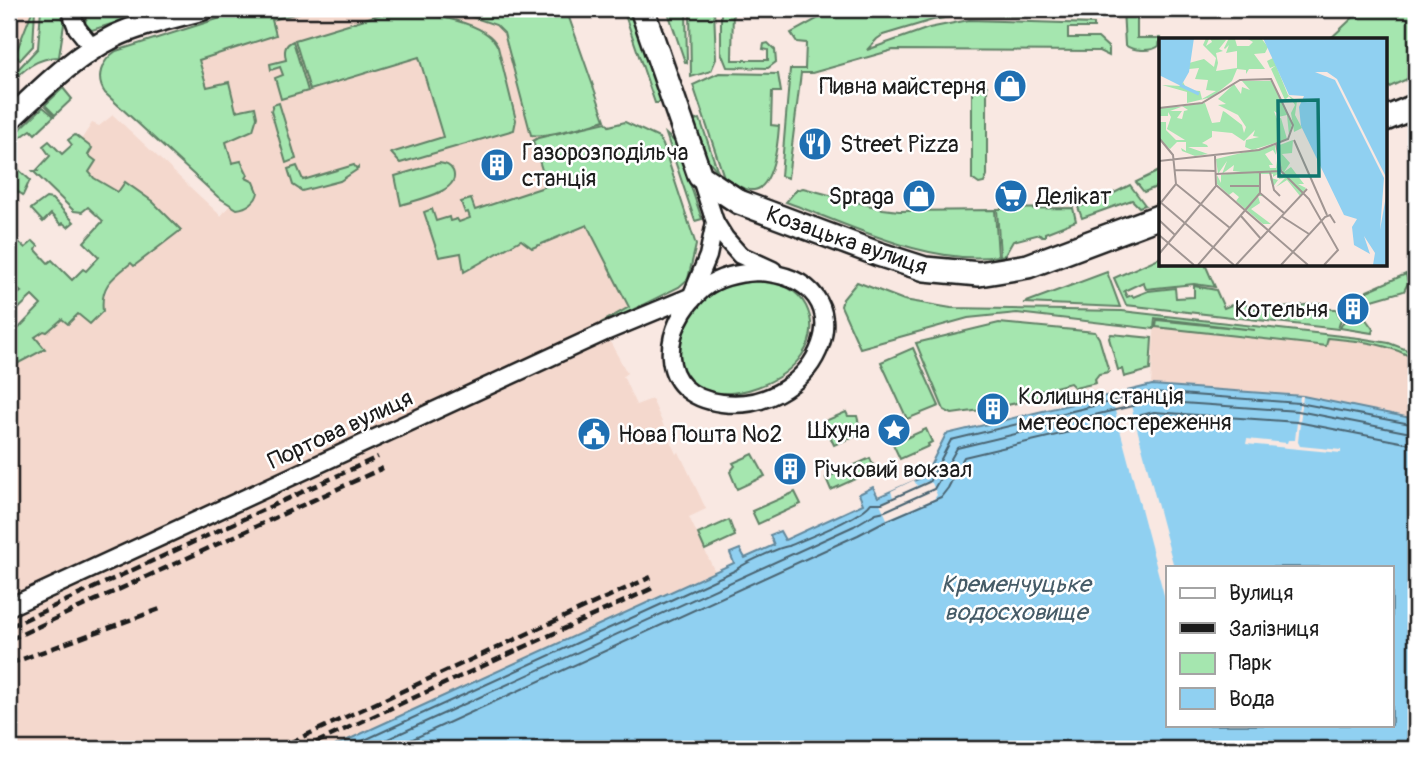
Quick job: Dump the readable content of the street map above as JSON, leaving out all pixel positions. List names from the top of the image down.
{
  "streets": {
    "main road": ["Козацька вулиця"],
    "street": ["Портова вулиця"]
  },
  "water": ["Кременчуцьке водосховище"],
  "places": {
    "shop": ["Пивна майстерня", "Spraga"],
    "restaurant": ["Street Pizza"],
    "building": [
      "Газорозподільча станція",
      "Котельня",
      "Колишня станція метеоспостереження",
      "Річковий вокзал"
    ],
    "supermarket": ["Делікат"],
    "place": ["Шхуна"],
    "public building": ["Нова Пошта №2"]
  },
  "legend": [
    "Вулиця",
    "Залізниця",
    "Парк",
    "Вода"
  ]
}
